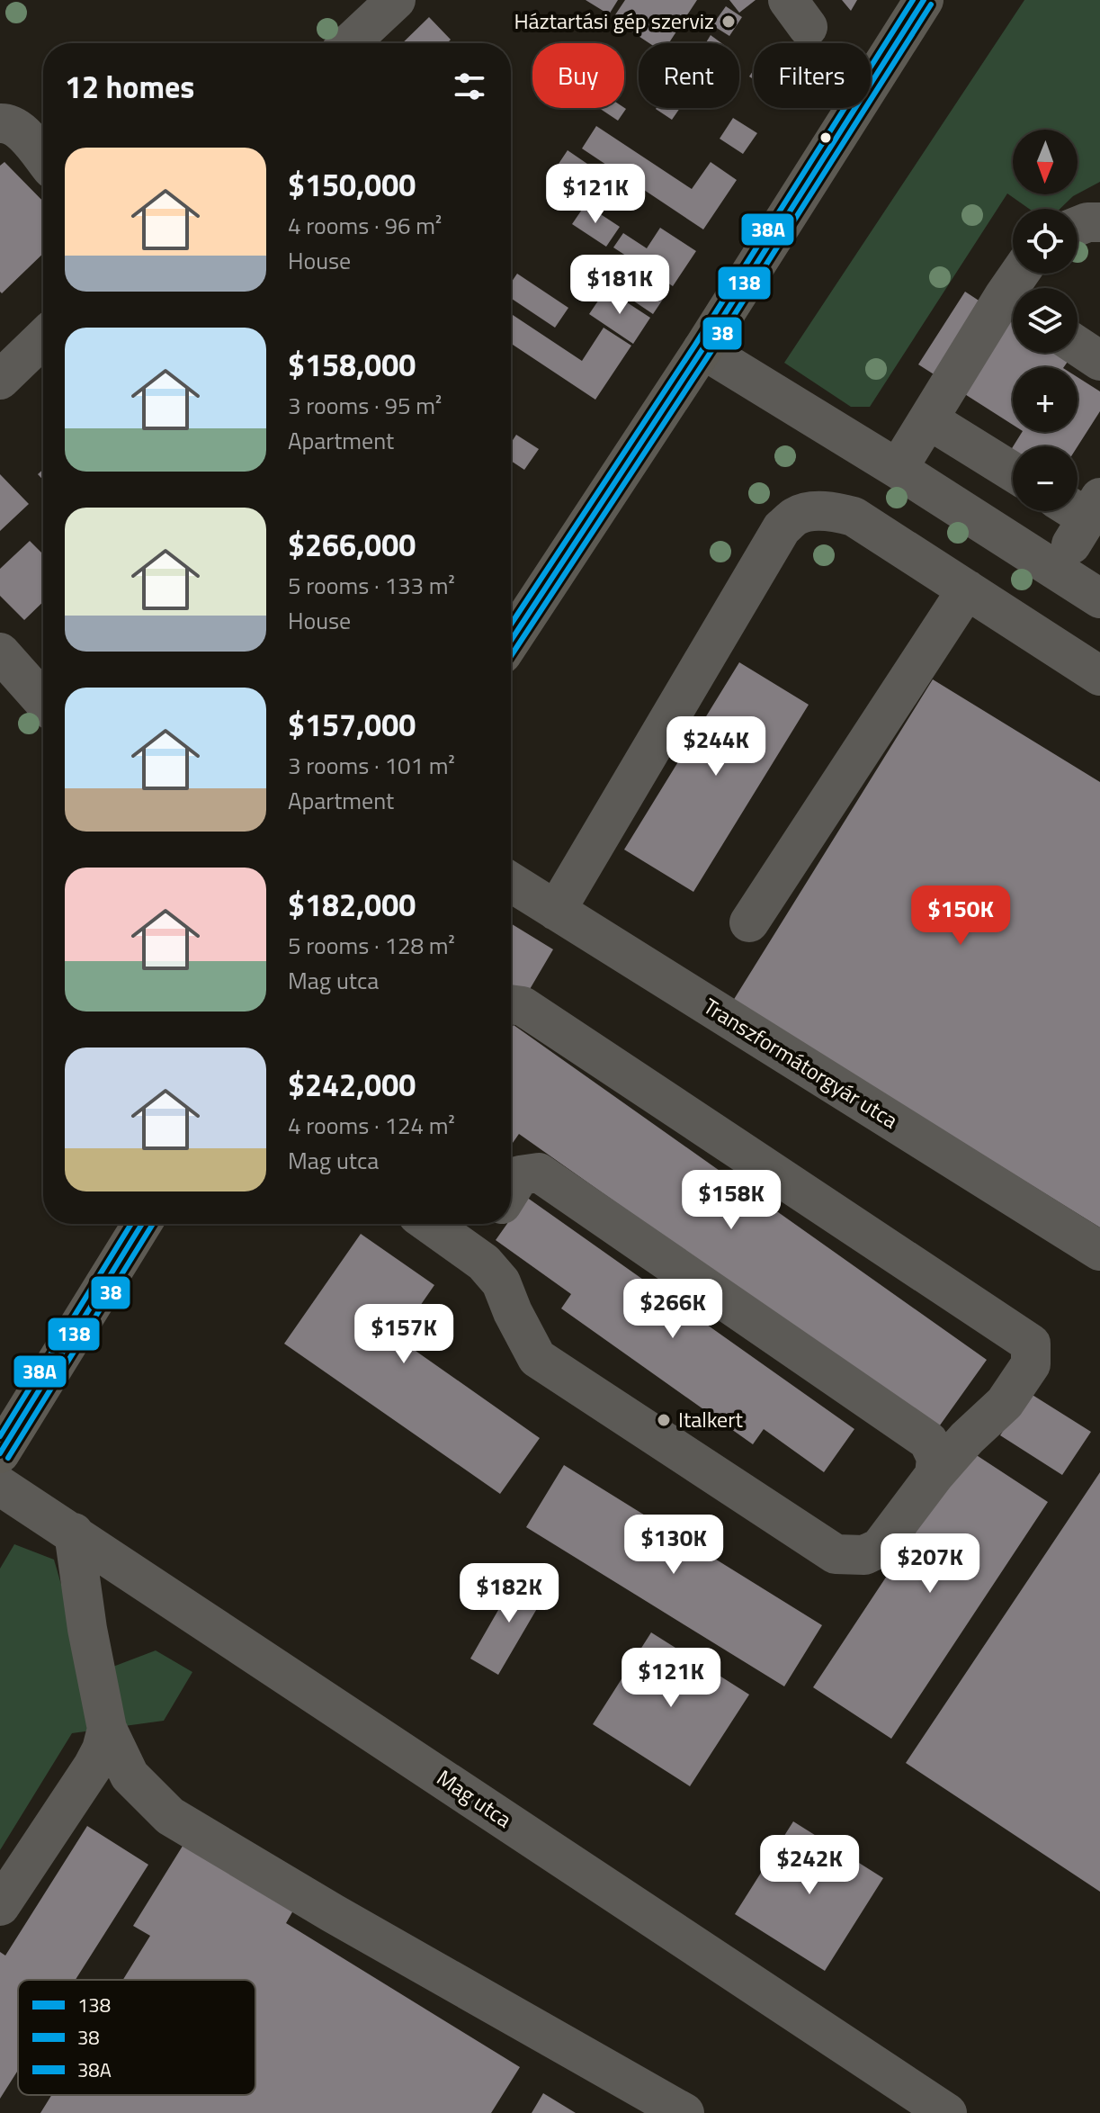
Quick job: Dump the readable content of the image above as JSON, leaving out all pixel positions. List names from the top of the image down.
{
  "streets": {
    "street": ["Transzformátorgyár utca", "Mag utca"]
  },
  "places": ["Háztartási gép szerviz", "Italkert"],
  "lines": ["transit line 138", "transit line 38A", "transit line 38"],
  "legend": ["138", "38", "38A"],
  "north": "bottom",
  "page": {
    "chip": ["Buy", "Rent", "Filters"],
    "heading": "12 homes",
    "map_buttons": ["+", "−"],
    "list": [
      {
        "name": "$150,000",
        "note": "4 rooms · 96 m² · House"
      },
      {
        "name": "$158,000",
        "note": "3 rooms · 95 m² · Apartment"
      },
      {
        "name": "$266,000",
        "note": "5 rooms · 133 m² · House"
      },
      {
        "name": "$157,000",
        "note": "3 rooms · 101 m² · Apartment"
      },
      {
        "name": "$182,000",
        "note": "5 rooms · 128 m² · Mag utca"
      },
      {
        "name": "$242,000",
        "note": "4 rooms · 124 m² · Mag utca"
      }
    ],
    "price": [
      "$121K",
      "$181K",
      "$244K",
      "$150K",
      "$158K",
      "$266K",
      "$157K",
      "$130K",
      "$207K",
      "$182K",
      "$121K",
      "$242K"
    ]
  }
}
